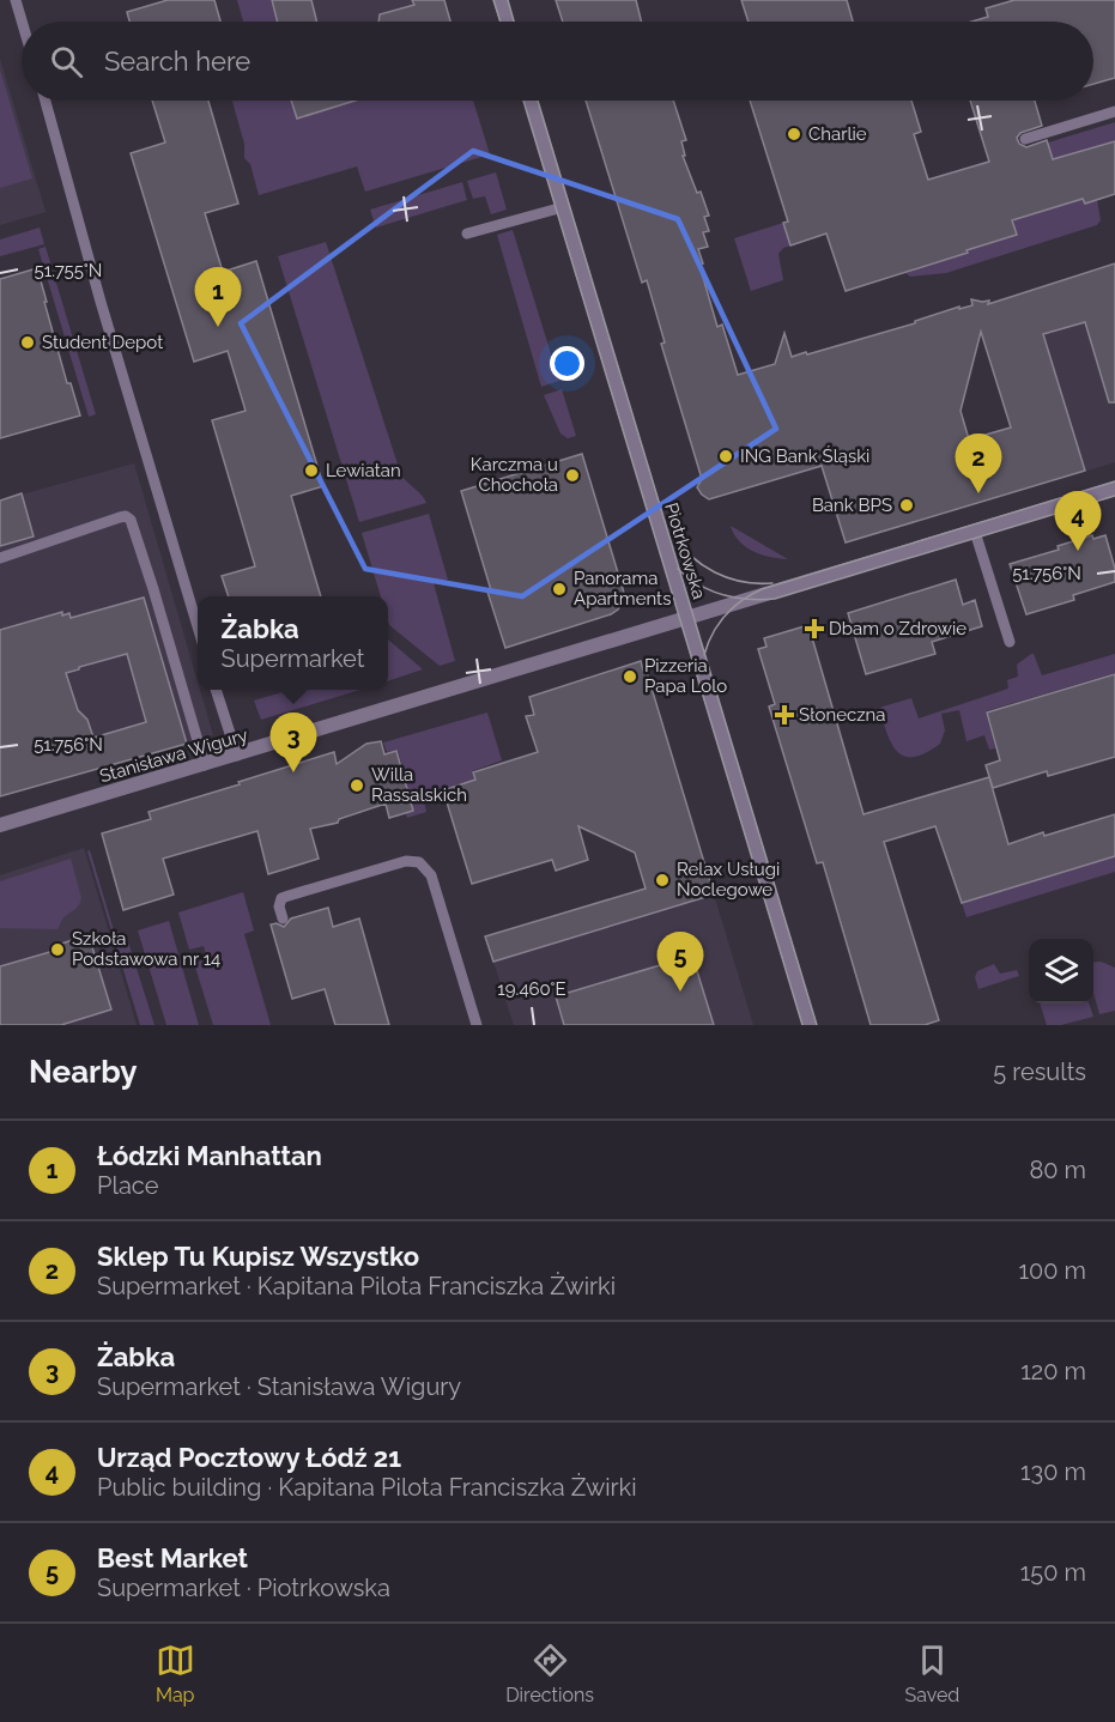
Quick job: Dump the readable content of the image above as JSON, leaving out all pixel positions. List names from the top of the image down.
{
  "streets": {
    "street": ["Piotrkowska", "Stanisława Wigury"]
  },
  "crossings": [
    ["Piotrkowska", "Stanisława Wigury"]
  ],
  "places": {
    "other": [
      "Charlie",
      "Student Depot",
      "ING Bank Śląski",
      "Lewiatan",
      "Karczma u Chochoła",
      "Bank BPS",
      "Panorama Apartments",
      "Pizzeria Papa Lolo",
      "Willa Rassalskich",
      "Relax Usługi Noclegowe",
      "Szkoła Podstawowa nr 14"
    ],
    "health": ["Dbam o Zdrowie", "Słoneczna"]
  },
  "page": {
    "search": "Search here",
    "pins": [
      "1",
      "2",
      "4",
      "3",
      "5"
    ],
    "popup": ["Żabka", "Supermarket"],
    "heading": ["Nearby", "5 results"],
    "list": [
      {
        "mark": "1",
        "name": "Łódzki Manhattan",
        "note": "Place",
        "value": "80 m"
      },
      {
        "mark": "2",
        "name": "Sklep Tu Kupisz Wszystko",
        "note": "Supermarket · Kapitana Pilota Franciszka Żwirki",
        "value": "100 m"
      },
      {
        "mark": "3",
        "name": "Żabka",
        "note": "Supermarket · Stanisława Wigury",
        "value": "120 m"
      },
      {
        "mark": "4",
        "name": "Urząd Pocztowy Łódź 21",
        "note": "Public building · Kapitana Pilota Franciszka Żwirki",
        "value": "130 m"
      },
      {
        "mark": "5",
        "name": "Best Market",
        "note": "Supermarket · Piotrkowska",
        "value": "150 m"
      }
    ],
    "nav": ["Map", "Directions", "Saved"]
  },
  "coordinates": ["51.755°N", "51.756°N", "19.460°E"]
}
